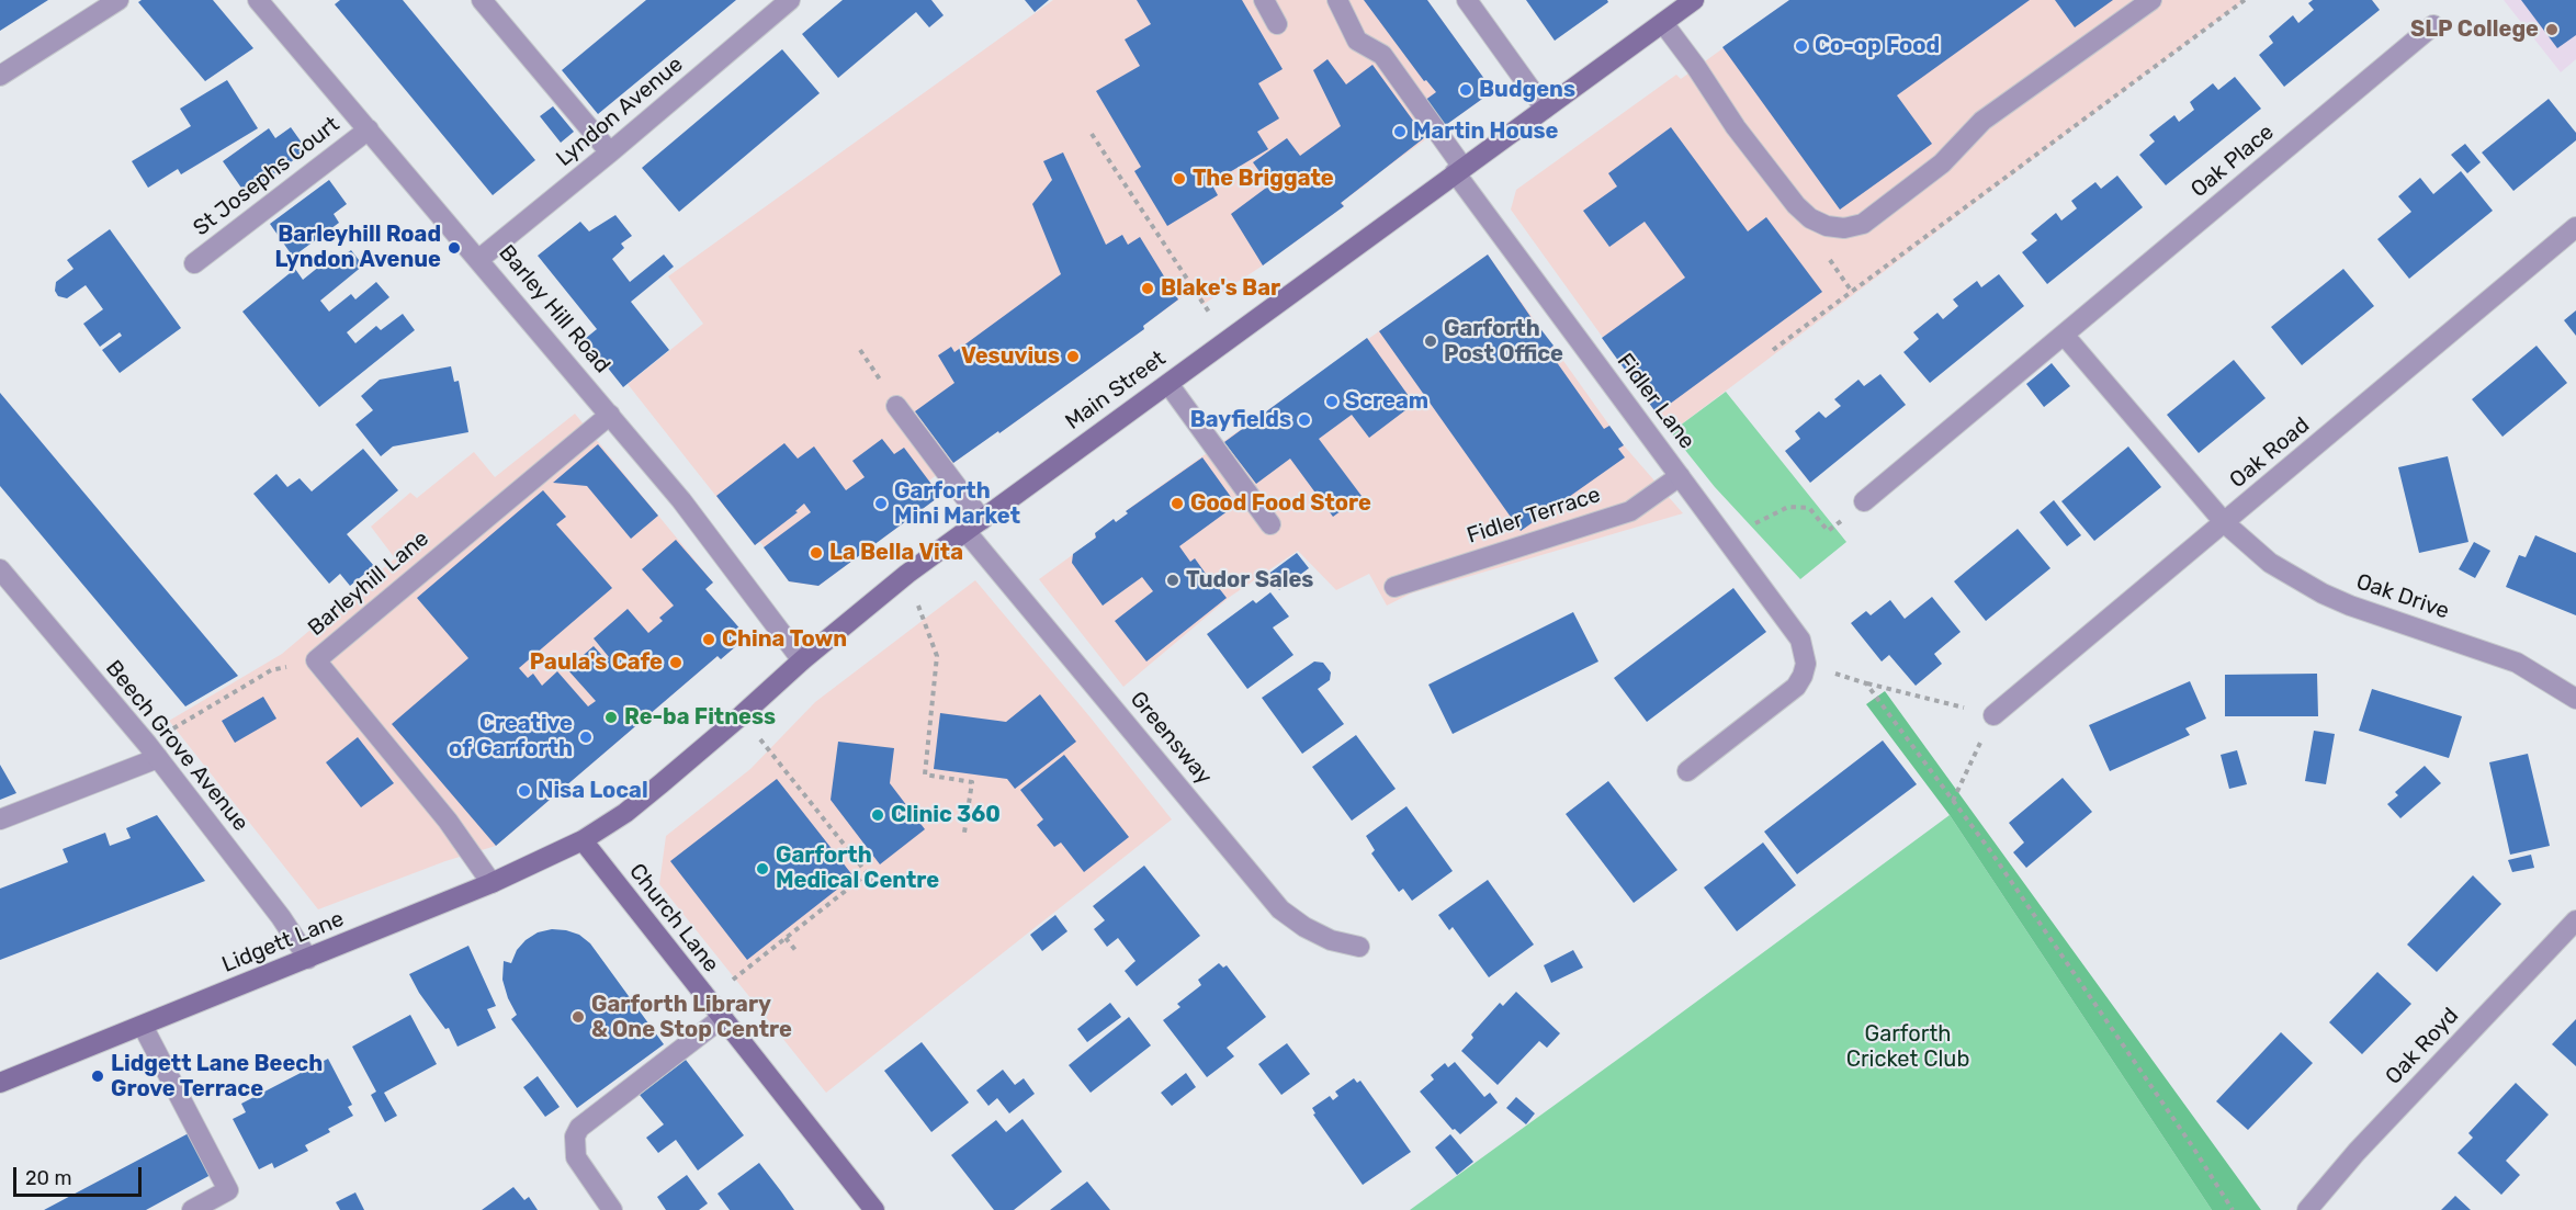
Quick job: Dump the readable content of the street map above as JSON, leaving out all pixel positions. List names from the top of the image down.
{
  "streets": {
    "main road": ["Main Street", "Church Lane", "Lidgett Lane"],
    "street": [
      "Lyndon Avenue",
      "Oak Place",
      "St Josephs Court",
      "Barley Hill Road",
      "Fidler Lane",
      "Oak Road",
      "Fidler Terrace",
      "Barleyhill Lane",
      "Oak Drive",
      "Greensway",
      "Beech Grove Avenue",
      "Oak Royd"
    ]
  },
  "crossings": [
    ["Lyndon Avenue", "Barley Hill Road"],
    ["St Josephs Court", "Barley Hill Road"],
    ["Barley Hill Road", "Main Street"],
    ["Barley Hill Road", "Barleyhill Lane"],
    ["Main Street", "Fidler Lane"],
    ["Main Street", "Greensway"],
    ["Main Street", "Church Lane"],
    ["Main Street", "Lidgett Lane"],
    ["Fidler Lane", "Fidler Terrace"],
    ["Oak Road", "Oak Drive"],
    ["Barleyhill Lane", "Lidgett Lane"],
    ["Beech Grove Avenue", "Lidgett Lane"],
    ["Church Lane", "Lidgett Lane"]
  ],
  "parks": ["Garforth Cricket Club"],
  "places": [
    "SLP College",
    "Co-op Food",
    "Budgens",
    "Martin House",
    "The Briggate",
    "Barleyhill Road Lyndon Avenue",
    "Blake's Bar",
    "Garforth Post Office",
    "Vesuvius",
    "Scream",
    "Bayfields",
    "Garforth Mini Market",
    "Good Food Store",
    "La Bella Vita",
    "Tudor Sales",
    "China Town",
    "Paula's Cafe",
    "Re-ba Fitness",
    "Creative of Garforth",
    "Nisa Local",
    "Clinic 360",
    "Garforth Medical Centre",
    "Garforth Library & One Stop Centre",
    "Lidgett Lane Beech Grove Terrace"
  ],
  "scale_bar": "20 m"
}
